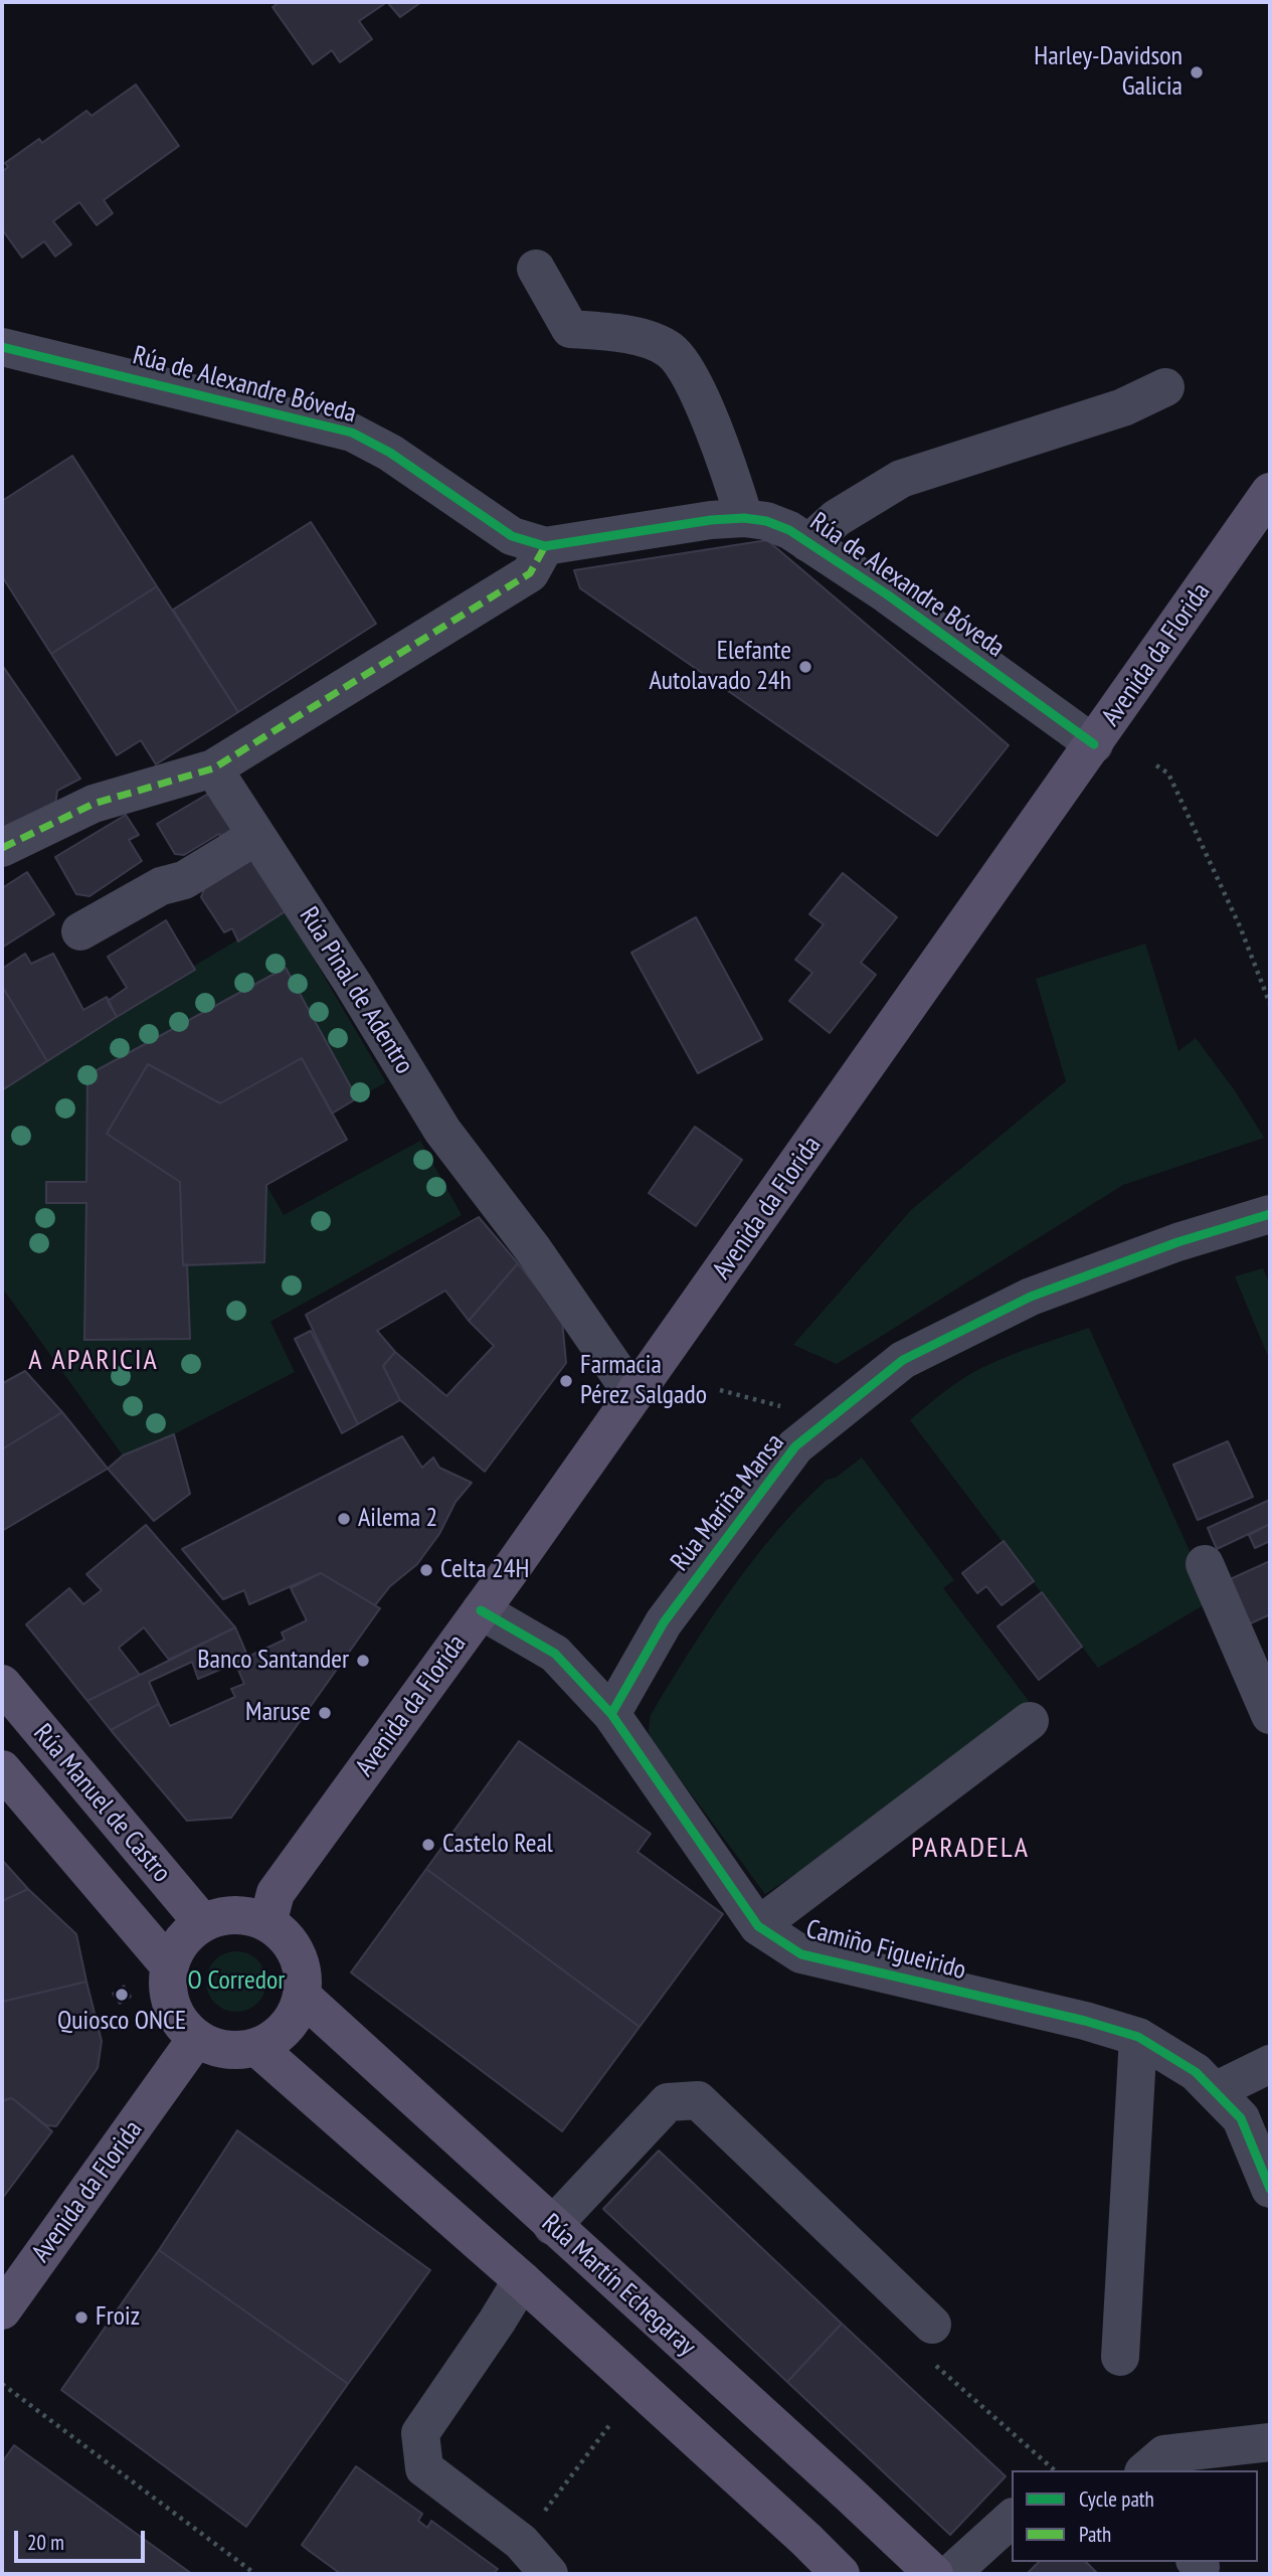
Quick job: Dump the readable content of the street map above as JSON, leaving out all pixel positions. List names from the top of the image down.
{
  "streets": {
    "main road": ["Avenida da Florida", "Rúa Manuel de Castro", "Rúa Martín Echegaray"],
    "street": [
      "Rúa de Alexandre Bóveda",
      "Rúa Pinal de Adentro",
      "Rúa Mariña Mansa",
      "Camiño Figueirido"
    ]
  },
  "crossings": [
    ["Rúa de Alexandre Bóveda", "Avenida da Florida"],
    ["Avenida da Florida", "Rúa Pinal de Adentro"],
    ["Avenida da Florida", "Rúa Manuel de Castro"],
    ["Avenida da Florida", "Camiño Figueirido"],
    ["Avenida da Florida", "Rúa Martín Echegaray"],
    ["Rúa Mariña Mansa", "Camiño Figueirido"],
    ["Rúa Manuel de Castro", "Rúa Martín Echegaray"]
  ],
  "districts": ["A APARICIA", "PARADELA"],
  "parks": ["O Corredor"],
  "places": [
    "Harley-Davidson Galicia",
    "Elefante Autolavado 24h",
    "Farmacia Pérez Salgado",
    "Ailema 2",
    "Celta 24H",
    "Banco Santander",
    "Maruse",
    "Castelo Real",
    "Quiosco ONCE",
    "Froiz"
  ],
  "legend": ["Cycle path", "Path"],
  "scale_bar": "20 m"
}
